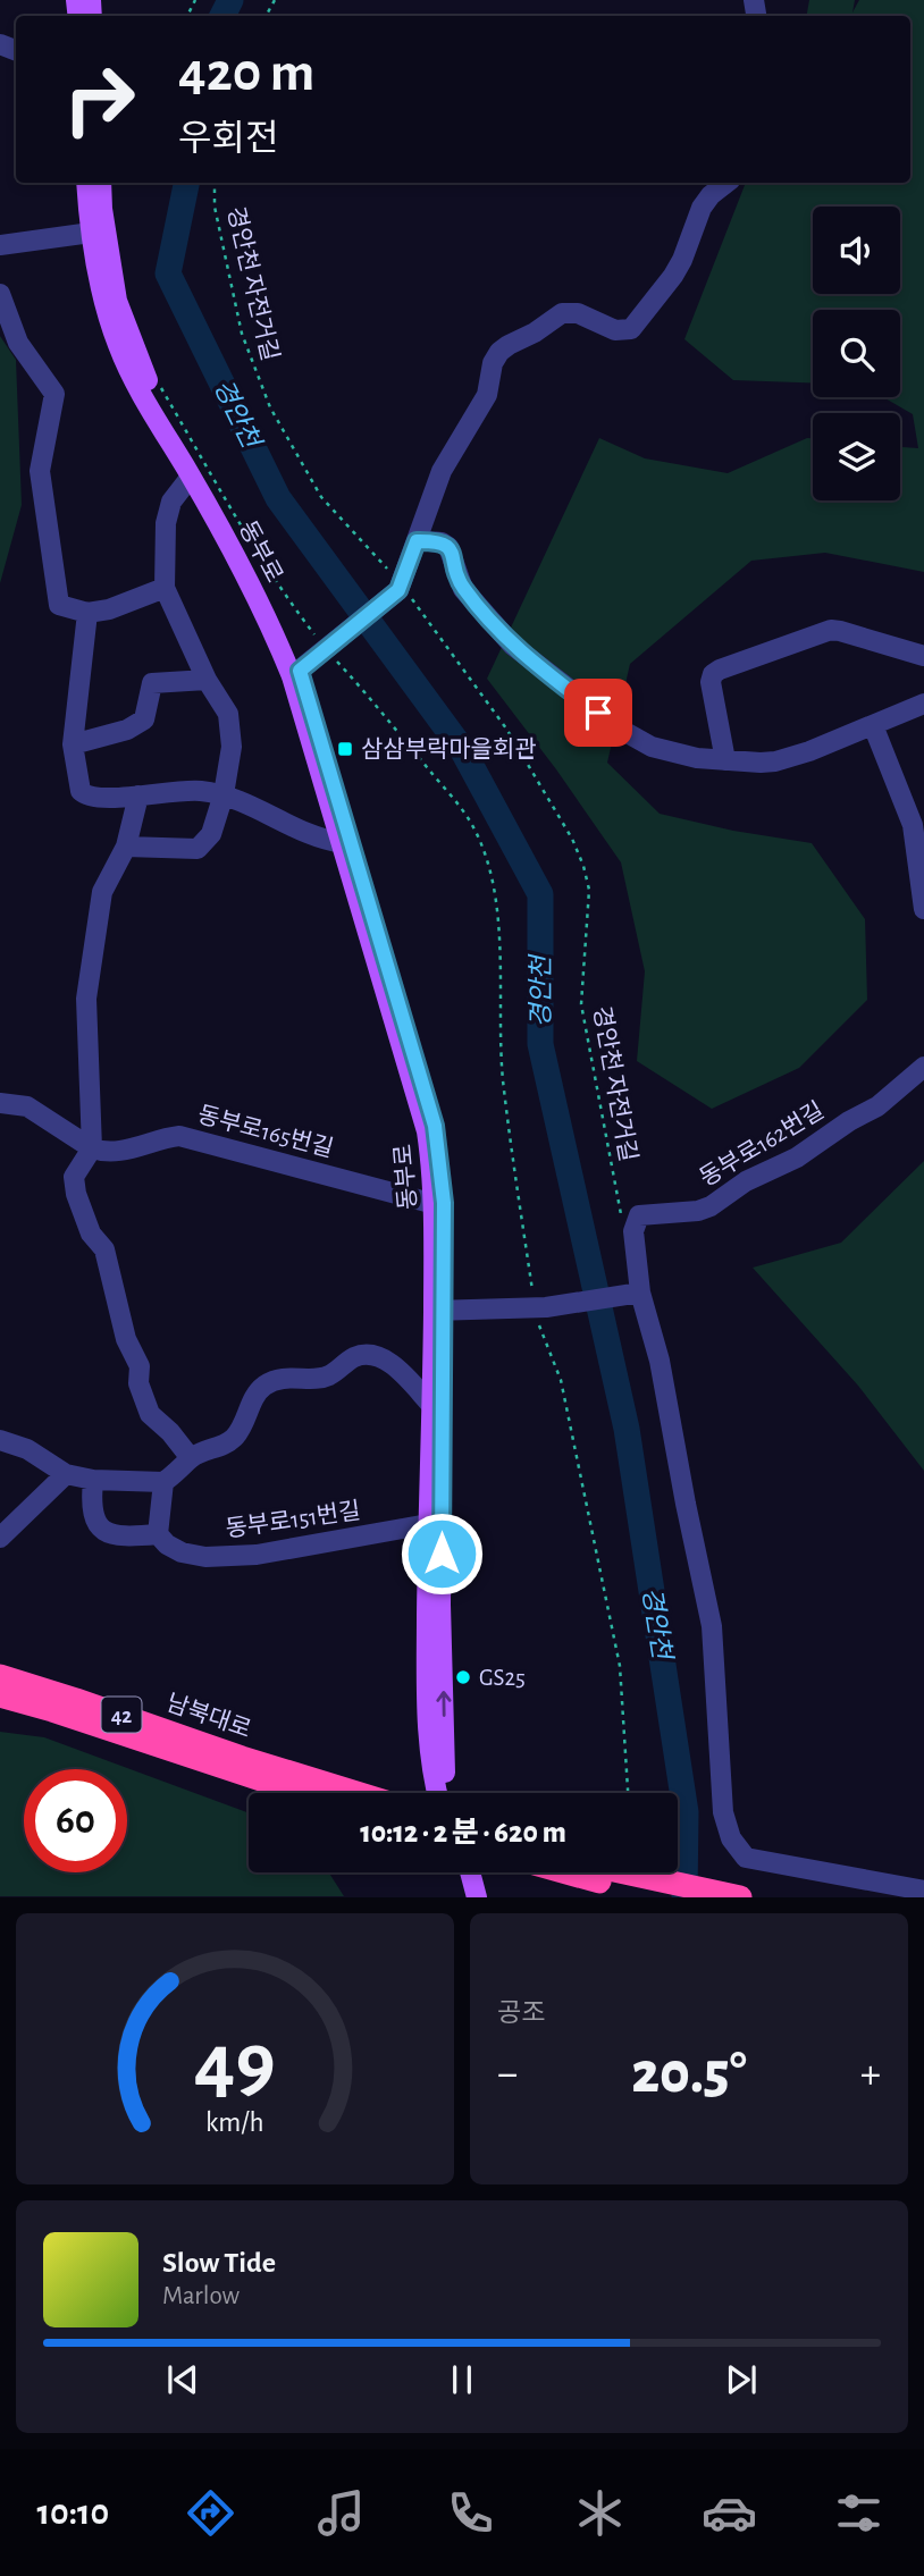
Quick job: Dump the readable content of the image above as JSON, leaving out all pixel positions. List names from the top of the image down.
{
  "streets": {
    "highway": ["42", "남북대로"],
    "main road": ["동부로"],
    "street": ["동부로165번길", "동부로162번길", "동부로151번길"],
    "path": ["경안천 자전거길"]
  },
  "crossings": [
    ["동부로", "동부로165번길"],
    ["동부로", "동부로151번길"]
  ],
  "water": ["경안천"],
  "places": {
    "transit": ["삼삼부락마을회관"],
    "other": ["GS25"]
  },
  "page": {
    "turn": ["420 m", "우회전"],
    "limit": "60",
    "trip": "10:12 · 2 분 · 620 m",
    "tile": "공조",
    "heat": ["−", "20.5°", "+"],
    "song": ["Slow Tide", "Marlow"],
    "tabs": "10:10",
    "gauge": ["49", "km/h"]
  }
}
